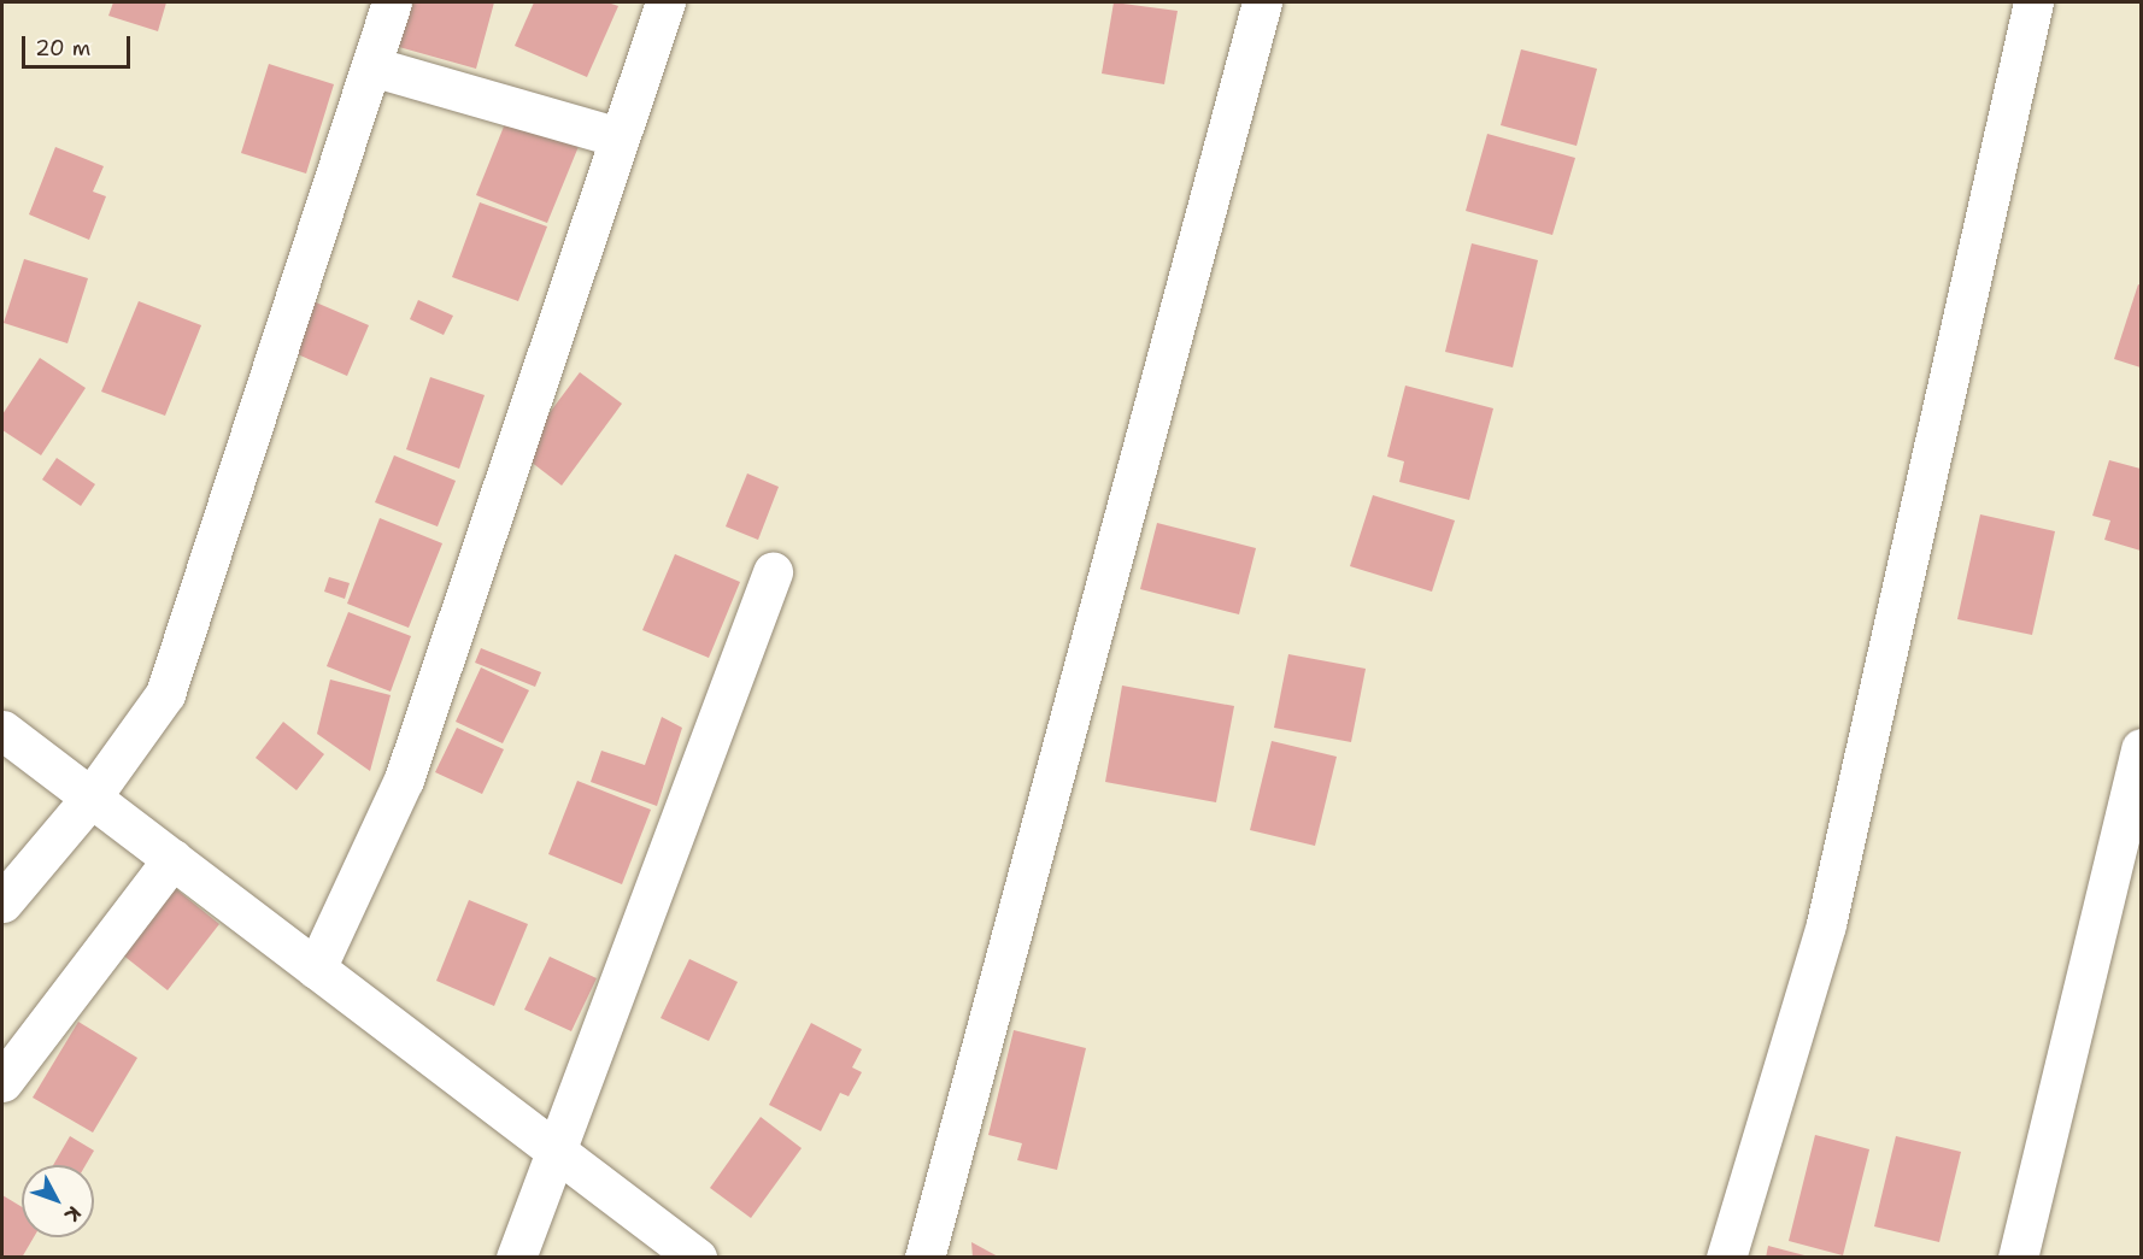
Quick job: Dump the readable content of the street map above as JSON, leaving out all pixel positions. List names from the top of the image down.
{
  "scale_bar": "20 m",
  "north": "bottom right"
}
